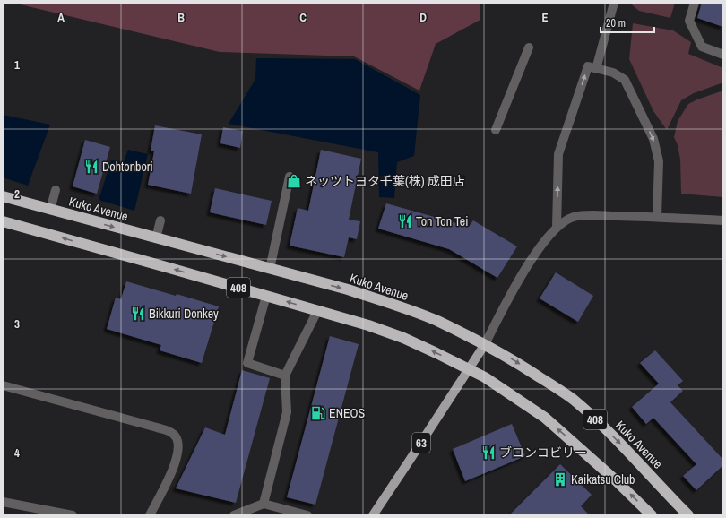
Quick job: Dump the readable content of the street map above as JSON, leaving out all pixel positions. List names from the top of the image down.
{
  "streets": {
    "highway": ["Kuko Avenue", "408"],
    "main road": ["63"]
  },
  "crossings": [
    ["Kuko Avenue", "63"],
    ["408", "63"]
  ],
  "places": {
    "restaurant": [
      "Dohtonbori",
      "Ton Ton Tei",
      "Bikkuri Donkey",
      "ブロンコビリー"
    ],
    "shop": ["ネッツトヨタ千葉(株) 成田店"],
    "fuel station": ["ENEOS"],
    "building": ["Kaikatsu Club"]
  },
  "scale_bar": "20 m",
  "grid": {
    "columns": [
      "A",
      "B",
      "C",
      "D",
      "E"
    ],
    "rows": [
      "1",
      "2",
      "3",
      "4"
    ]
  }
}
